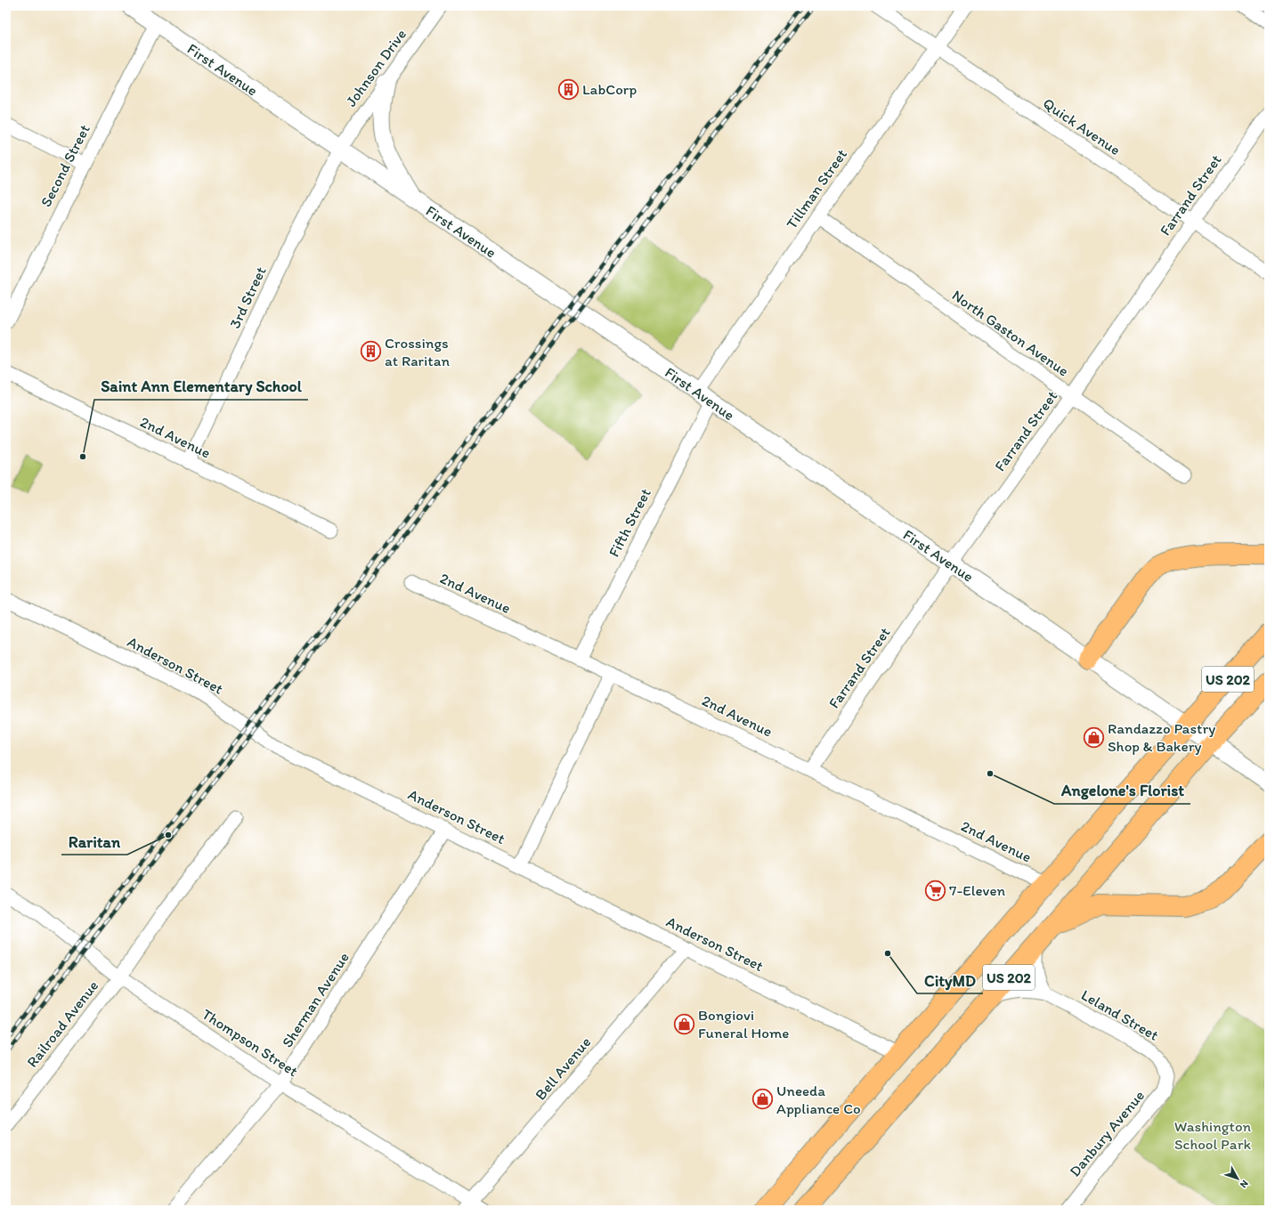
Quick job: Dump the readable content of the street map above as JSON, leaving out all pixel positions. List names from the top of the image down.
{
  "streets": {
    "highway": ["US 202"],
    "street": [
      "Johnson Drive",
      "First Avenue",
      "Quick Avenue",
      "Second Street",
      "Tillman Street",
      "Farrand Street",
      "3rd Street",
      "North Gaston Avenue",
      "2nd Avenue",
      "Fifth Street",
      "Anderson Street",
      "Sherman Avenue",
      "Leland Street",
      "Railroad Avenue",
      "Thompson Street",
      "Bell Avenue",
      "Danbury Avenue"
    ]
  },
  "crossings": [
    ["Johnson Drive", "First Avenue"],
    ["Johnson Drive", "3rd Street"],
    ["First Avenue", "Second Street"],
    ["First Avenue", "Tillman Street"],
    ["First Avenue", "Farrand Street"],
    ["First Avenue", "3rd Street"],
    ["First Avenue", "Fifth Street"],
    ["First Avenue", "US 202"],
    ["Quick Avenue", "Tillman Street"],
    ["Quick Avenue", "Farrand Street"],
    ["Tillman Street", "North Gaston Avenue"],
    ["Farrand Street", "North Gaston Avenue"],
    ["Farrand Street", "2nd Avenue"],
    ["3rd Street", "2nd Avenue"],
    ["2nd Avenue", "Fifth Street"],
    ["2nd Avenue", "US 202"],
    ["Anderson Street", "US 202"],
    ["Anderson Street", "Sherman Avenue"],
    ["Anderson Street", "Bell Avenue"],
    ["US 202", "Leland Street"],
    ["Sherman Avenue", "Thompson Street"],
    ["Leland Street", "Danbury Avenue"],
    ["Railroad Avenue", "Thompson Street"],
    ["Thompson Street", "Bell Avenue"]
  ],
  "parks": ["Washington School Park"],
  "places": {
    "building": ["LabCorp", "Crossings at Raritan"],
    "other": [
      "Saint Ann Elementary School",
      "Angelone's Florist",
      "Raritan",
      "CityMD"
    ],
    "shop": ["Randazzo Pastry Shop & Bakery", "Bongiovi Funeral Home", "Uneeda Appliance Co"],
    "supermarket": ["7-Eleven"]
  },
  "north": "bottom right"
}
